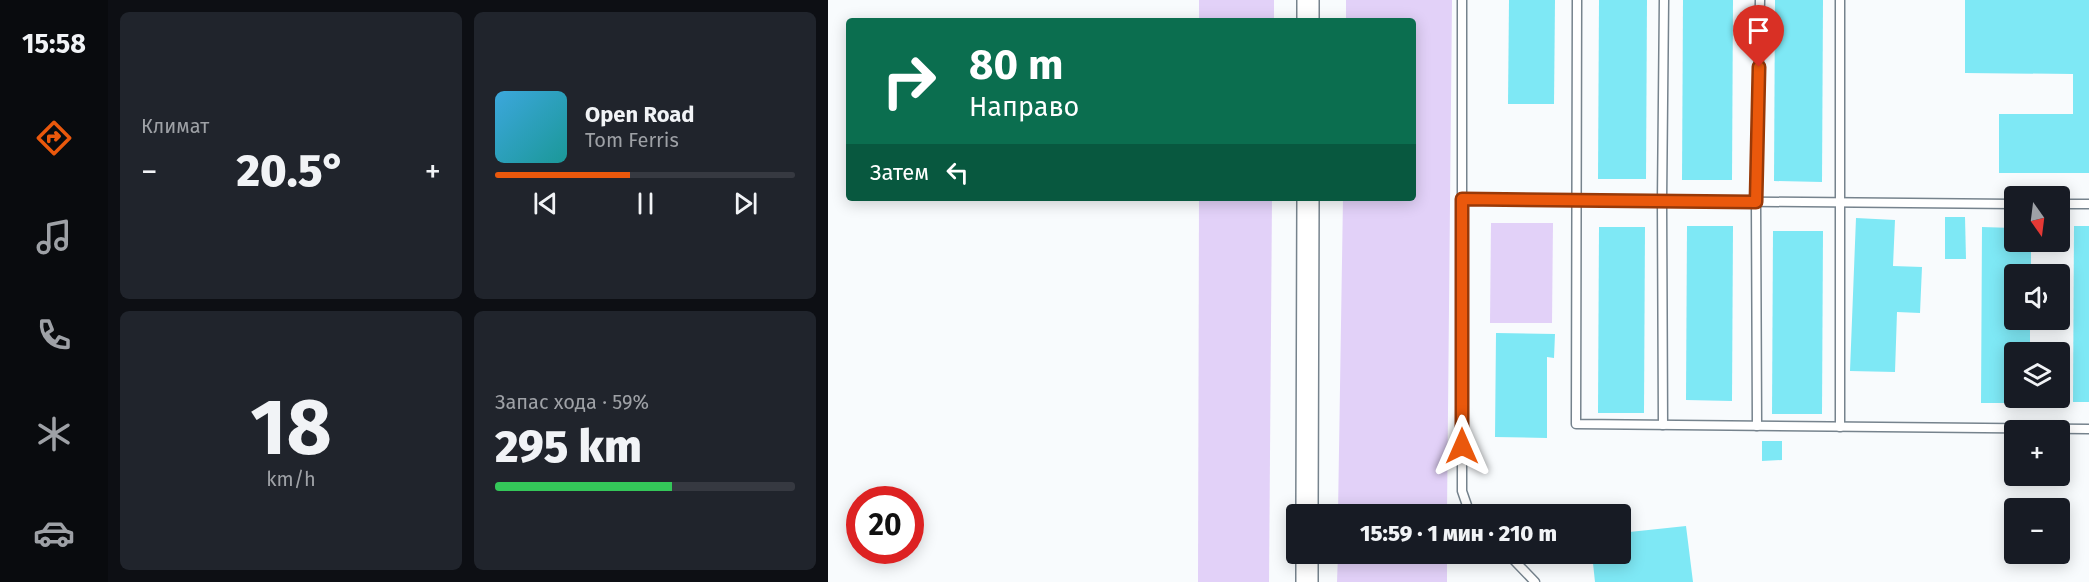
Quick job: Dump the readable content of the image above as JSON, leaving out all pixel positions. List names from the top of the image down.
{
  "north": "bottom",
  "page": {
    "tabs": "15:58",
    "tile": [
      "Климат",
      ["18", "km/h"],
      ["Запас хода · 59%", "295 km"]
    ],
    "turn": ["80 m", "Направо"],
    "song": ["Open Road", "Tom Ferris"],
    "then": "Затем",
    "heat": ["−", "20.5°", "+"],
    "map_buttons": ["+", "−"],
    "limit": "20",
    "trip": "15:59 · 1 мин · 210 m"
  }
}
